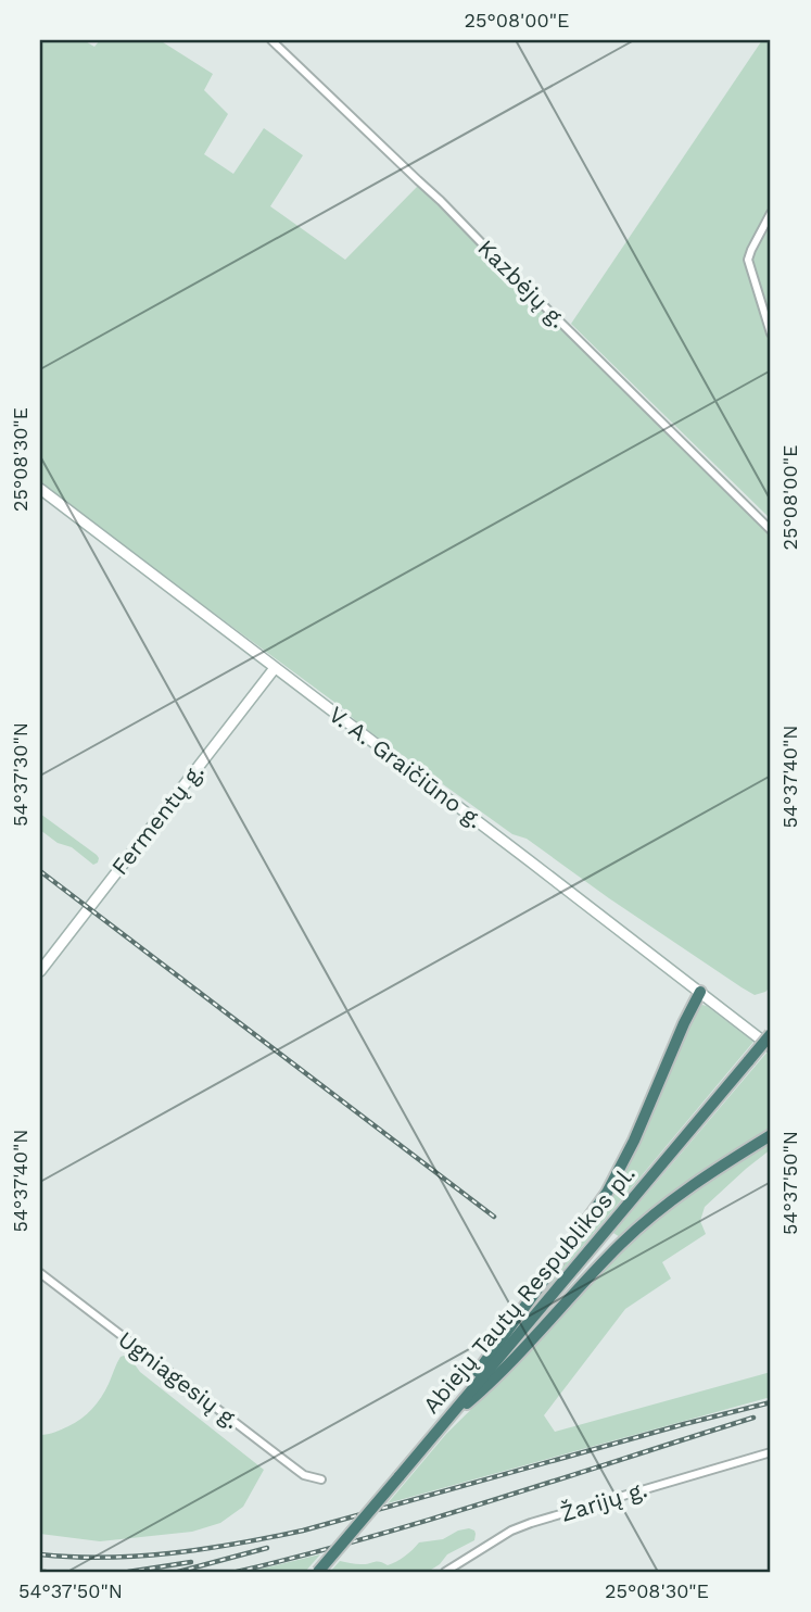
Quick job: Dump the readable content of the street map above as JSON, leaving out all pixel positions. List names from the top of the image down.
{
  "streets": {
    "highway": ["Abiejų Tautų Respublikos pl."],
    "main road": ["V. A. Graičiūno g.", "Fermentų g."],
    "street": ["Kazbėjų g.", "Ugniagesių g.", "Žarijų g."]
  },
  "crossings": [
    ["V. A. Graičiūno g.", "Fermentų g."]
  ],
  "coordinates": [
    "25°08'00\"E",
    "25°08'30\"E",
    "54°37'30\"N",
    "54°37'40\"N",
    "54°37'50\"N"
  ]
}
